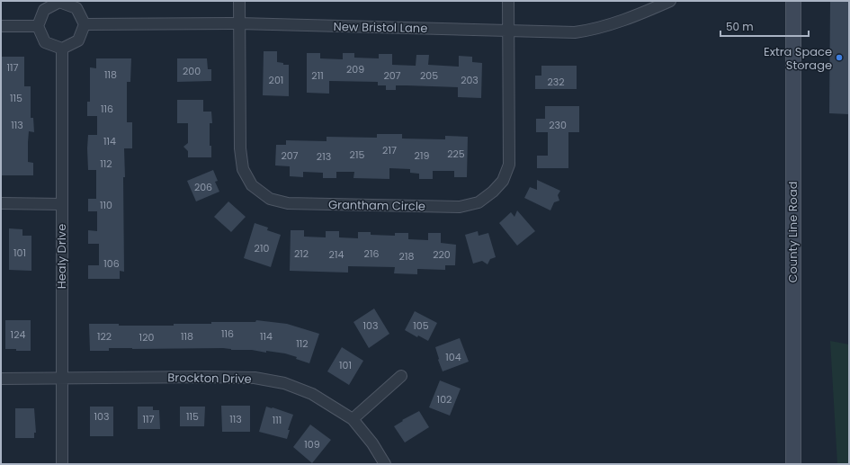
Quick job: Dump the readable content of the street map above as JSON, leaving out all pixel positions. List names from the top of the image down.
{
  "streets": {
    "main road": ["County Line Road"],
    "street": [
      "New Bristol Lane",
      "Grantham Circle",
      "Healy Drive",
      "Brockton Drive"
    ]
  },
  "crossings": [
    ["New Bristol Lane", "Grantham Circle"],
    ["New Bristol Lane", "Healy Drive"],
    ["Healy Drive", "Brockton Drive"]
  ],
  "places": ["Extra Space Storage"],
  "house_numbers": [
    "117",
    "209",
    "200",
    "118",
    "211",
    "207",
    "205",
    "201",
    "203",
    "232",
    "115",
    "116",
    "113",
    "230",
    "114",
    "217",
    "225",
    "215",
    "207",
    "219",
    "213",
    "112",
    "206",
    "110",
    "210",
    "101",
    "212",
    "216",
    "214",
    "220",
    "218",
    "106",
    "103",
    "105",
    "116",
    "124",
    "122",
    "118",
    "114",
    "120",
    "112",
    "104",
    "101",
    "102",
    "103",
    "115",
    "117",
    "113",
    "111",
    "109"
  ],
  "scale_bar": "50 m"
}
